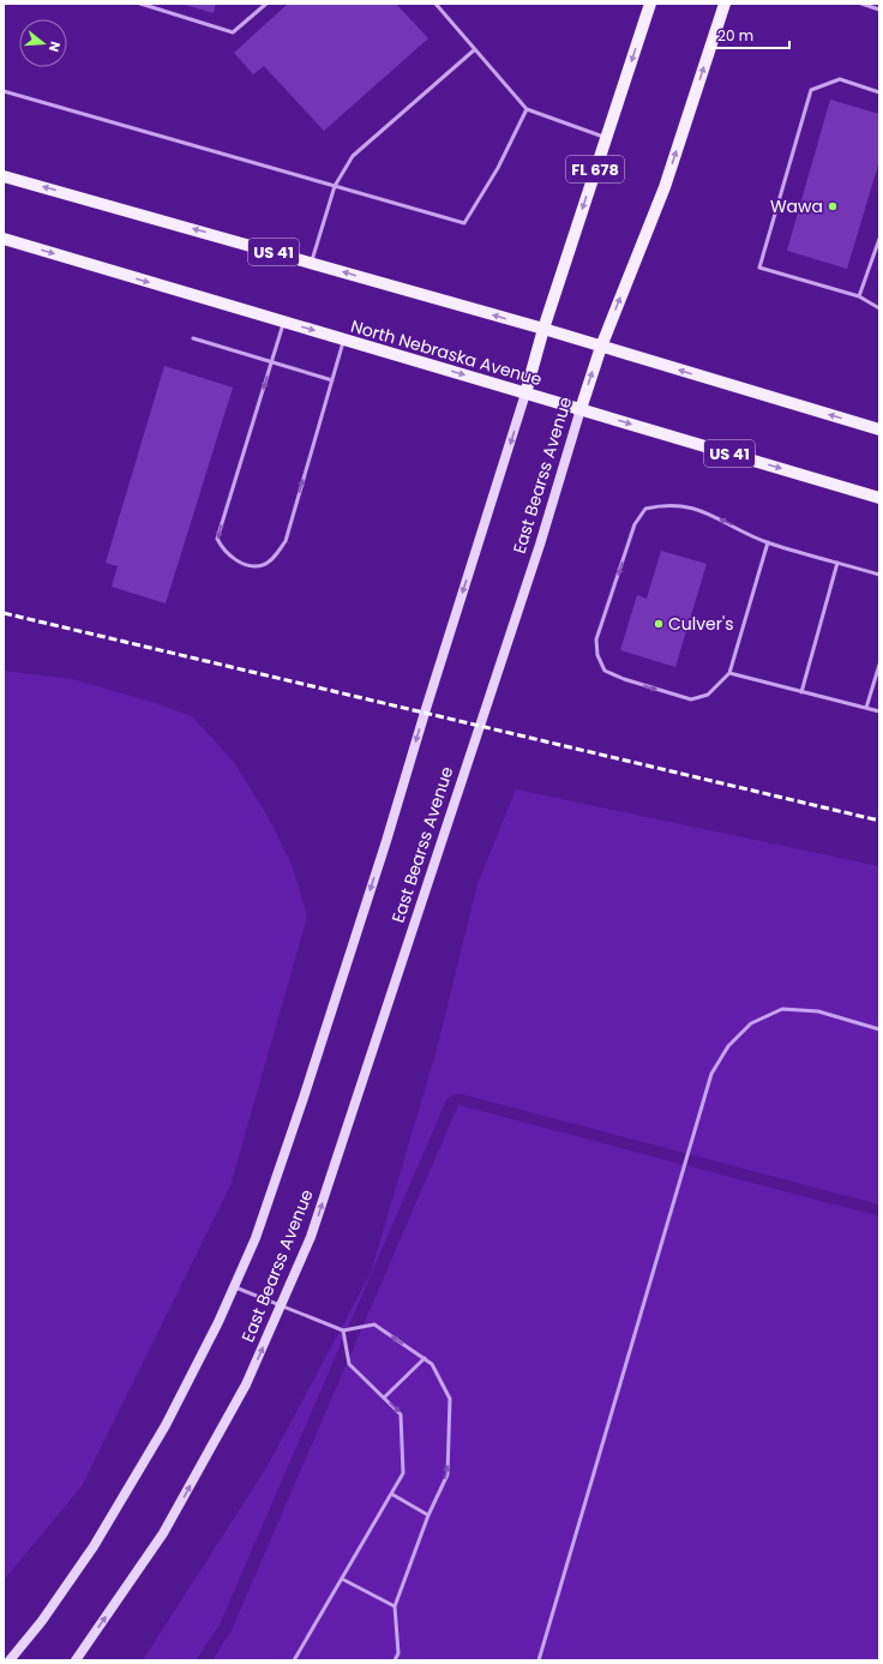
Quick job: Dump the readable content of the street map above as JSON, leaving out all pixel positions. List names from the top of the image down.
{
  "streets": {
    "main road": [
      "FL 678",
      "US 41",
      "North Nebraska Avenue",
      "East Bearss Avenue"
    ]
  },
  "crossings": [
    ["US 41", "East Bearss Avenue"],
    ["North Nebraska Avenue", "East Bearss Avenue"]
  ],
  "places": ["Wawa", "Culver's"],
  "scale_bar": "20 m",
  "north": "right"
}
